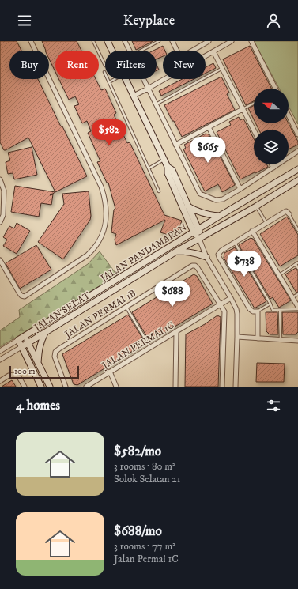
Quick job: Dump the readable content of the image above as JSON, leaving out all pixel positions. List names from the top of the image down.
{
  "streets": {
    "main road": ["JALAN PANDAMARAN", "JALAN SELAT"],
    "street": ["JALAN PERMAI 1B", "JALAN PERMAI 1C"]
  },
  "crossings": [
    ["JALAN PANDAMARAN", "JALAN SELAT"],
    ["JALAN PERMAI 1B", "JALAN PERMAI 1C"]
  ],
  "scale_bar": "100 m",
  "north": "left",
  "page": {
    "header": "Keyplace",
    "chip": [
      "Buy",
      "Rent",
      "Filters",
      "New"
    ],
    "price": [
      "$582",
      "$665",
      "$738",
      "$688"
    ],
    "scale": "100 m",
    "heading": "4 homes",
    "list": [
      {
        "name": "$582/mo",
        "note": "3 rooms · 80 m² · Solok Selatan 21"
      },
      {
        "name": "$688/mo",
        "note": "3 rooms · 77 m² · Jalan Permai 1C"
      }
    ]
  }
}
